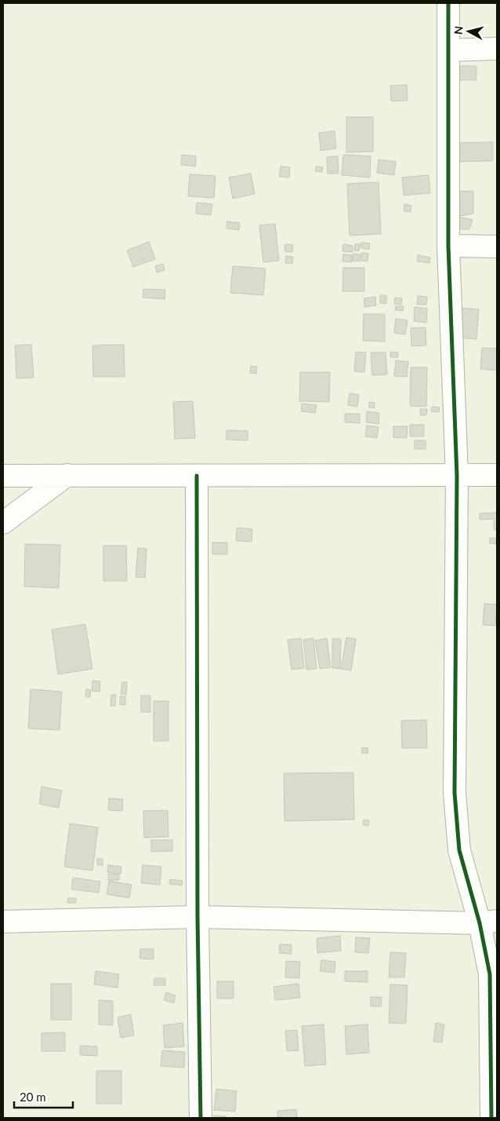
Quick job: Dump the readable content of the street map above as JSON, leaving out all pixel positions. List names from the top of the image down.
{
  "scale_bar": "20 m",
  "north": "left"
}
